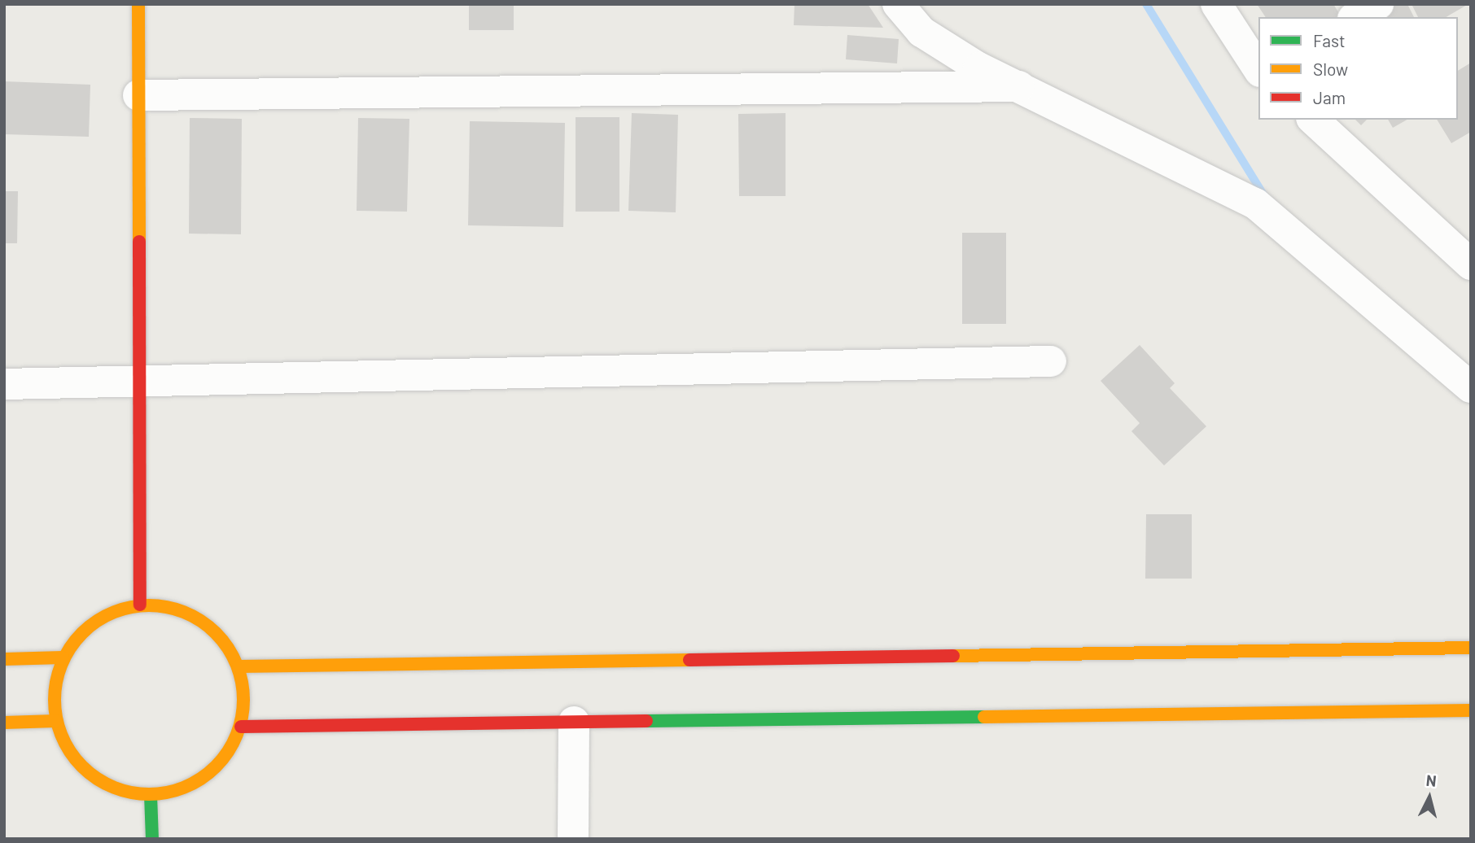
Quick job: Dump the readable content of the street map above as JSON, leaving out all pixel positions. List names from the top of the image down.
{
  "legend": ["Fast", "Slow", "Jam"],
  "north": "top"
}
